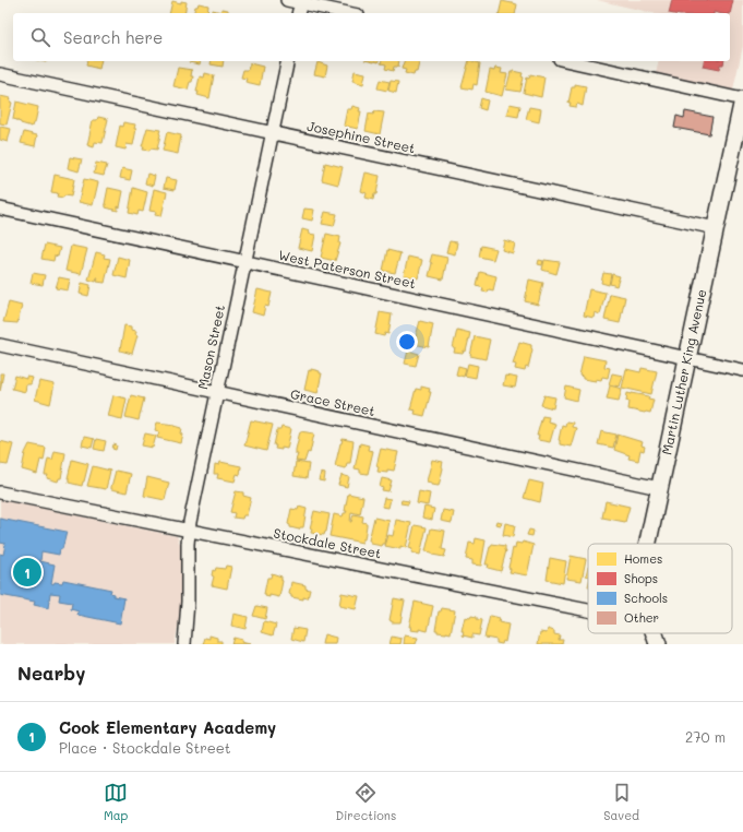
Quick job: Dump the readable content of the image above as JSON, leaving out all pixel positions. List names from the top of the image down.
{
  "streets": {
    "street": [
      "Josephine Street",
      "West Paterson Street",
      "Mason Street",
      "Martin Luther King Avenue",
      "Grace Street",
      "Stockdale Street"
    ]
  },
  "crossings": [
    ["Josephine Street", "Mason Street"],
    ["Josephine Street", "Martin Luther King Avenue"],
    ["West Paterson Street", "Mason Street"],
    ["West Paterson Street", "Martin Luther King Avenue"],
    ["Mason Street", "Grace Street"],
    ["Mason Street", "Stockdale Street"],
    ["Martin Luther King Avenue", "Grace Street"]
  ],
  "legend": [
    "Homes",
    "Shops",
    "Schools",
    "Other"
  ],
  "page": {
    "search": "Search here",
    "pins": "1",
    "heading": "Nearby",
    "list": [
      {
        "mark": "1",
        "name": "Cook Elementary Academy",
        "note": "Place · Stockdale Street",
        "value": "270 m"
      }
    ],
    "nav": ["Map", "Directions", "Saved"]
  }
}
